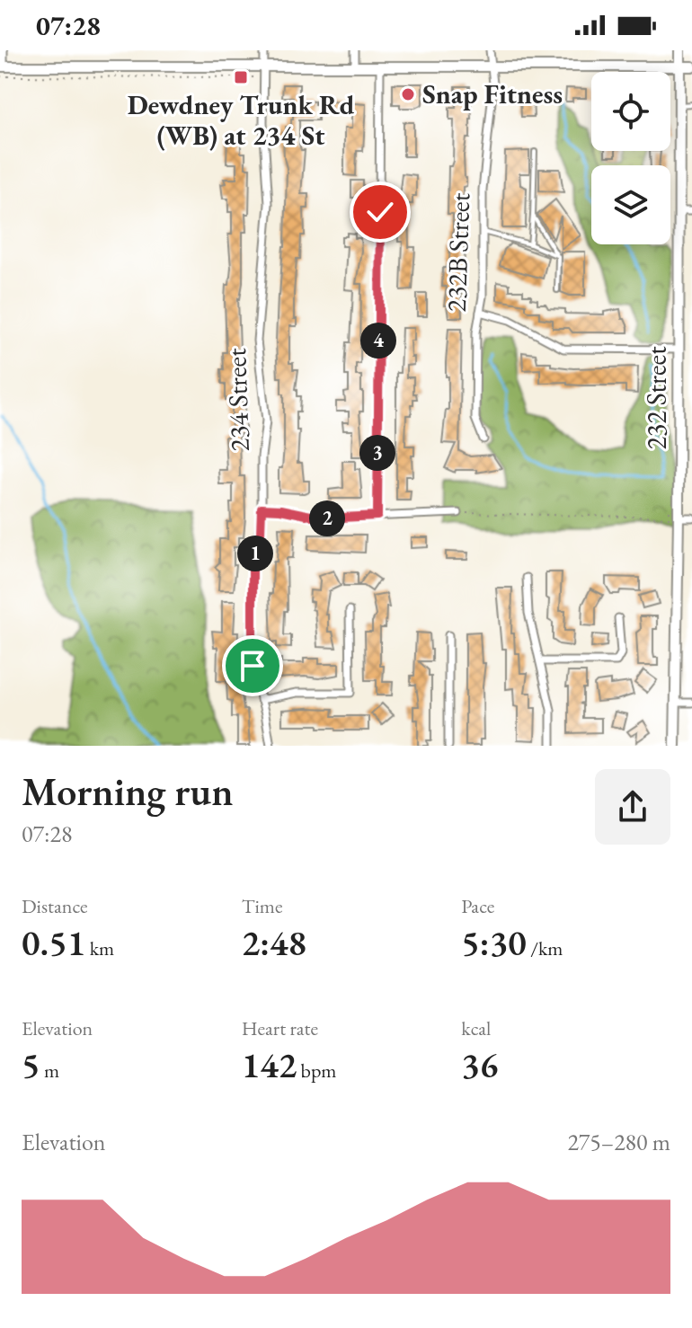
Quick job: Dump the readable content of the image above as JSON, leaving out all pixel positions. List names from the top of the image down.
{
  "streets": {
    "main road": ["232 Street"],
    "street": ["232B Street", "234 Street"]
  },
  "places": {
    "transit": ["Dewdney Trunk Rd (WB) at 234 St"],
    "other": ["Snap Fitness"]
  },
  "page": {
    "status": "07:28",
    "pins": [
      "4",
      "3",
      "2",
      "1"
    ],
    "heading": ["Morning run", "07:28"],
    "stats": [
      ["Distance", "0.51 km"],
      ["Time", "2:48"],
      ["Pace", "5:30 /km"],
      ["Elevation", "5 m"],
      ["Heart rate", "142 bpm"],
      ["kcal", "36"]
    ],
    "chart": ["Elevation", "275–280 m"]
  }
}
